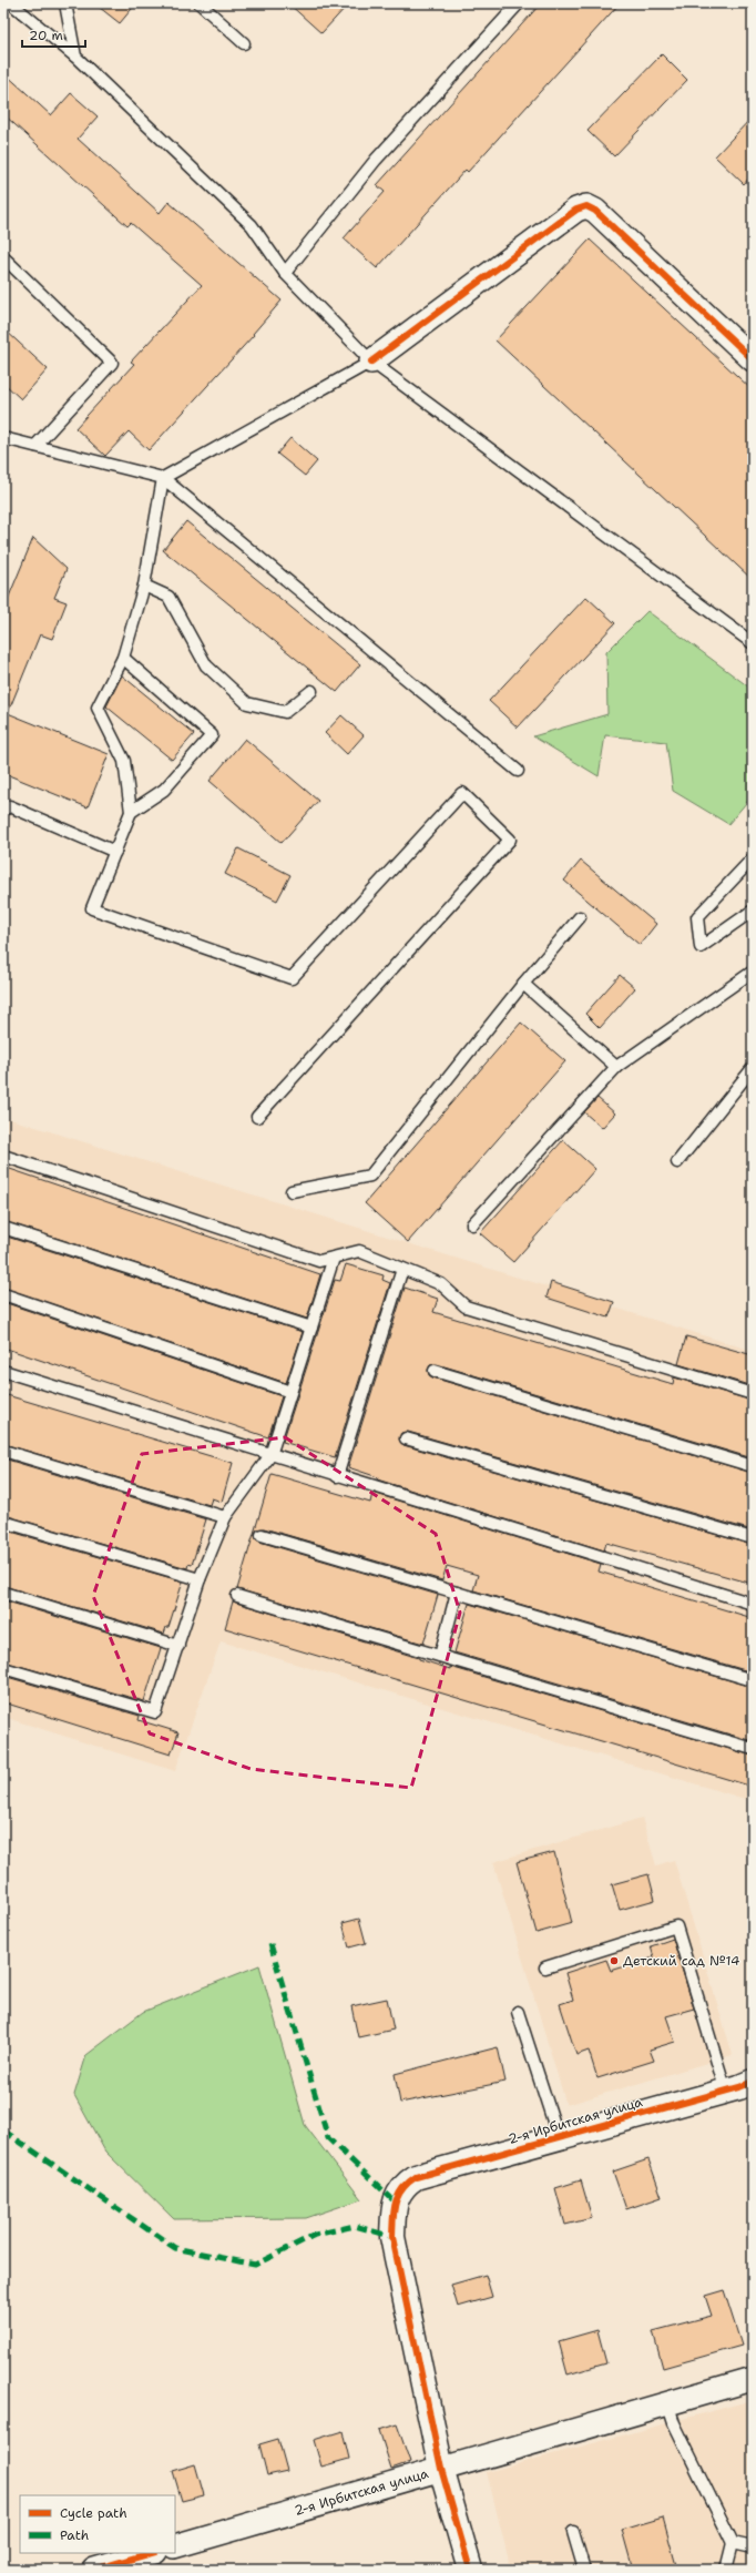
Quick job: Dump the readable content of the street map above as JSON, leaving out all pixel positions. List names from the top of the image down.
{
  "streets": {
    "street": ["2-я Ирбитская улица"]
  },
  "places": ["Детский сад №14"],
  "legend": ["Cycle path", "Path"],
  "scale_bar": "20 m"
}
